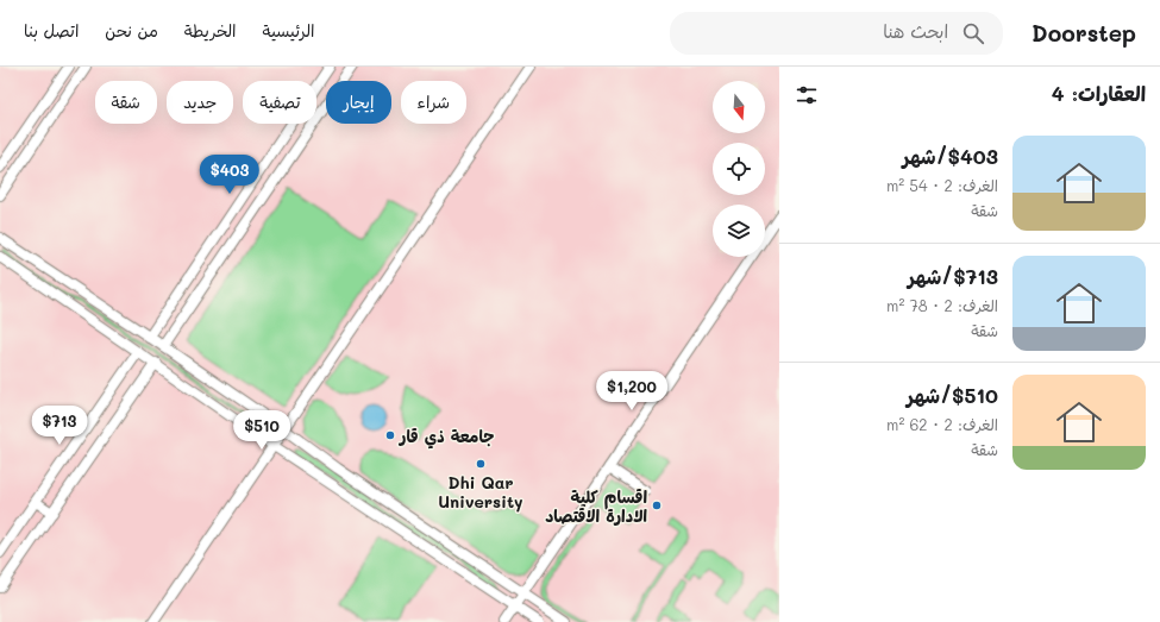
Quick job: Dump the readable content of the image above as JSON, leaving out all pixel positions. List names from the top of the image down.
{
  "places": ["جامعة ذي قار", "Dhi Qar University", "اقسام كلية الادارة الاقتصاد"],
  "north": "bottom",
  "page": {
    "header": "Doorstep",
    "search": "ابحث هنا",
    "nav": [
      "الرئيسية",
      "الخريطة",
      "من نحن",
      "اتصل بنا"
    ],
    "heading": "العقارات: 4",
    "chip": [
      "شراء",
      "إيجار",
      "تصفية",
      "جديد",
      "شقة"
    ],
    "list": [
      {
        "name": "$403/شهر",
        "note": "الغرف: 2 · 54 m² · شقة"
      },
      {
        "name": "$713/شهر",
        "note": "الغرف: 2 · 78 m² · شقة"
      },
      {
        "name": "$510/شهر",
        "note": "الغرف: 2 · 62 m² · شقة"
      }
    ],
    "price": [
      "$403",
      "$1,200",
      "$713",
      "$510"
    ]
  }
}
